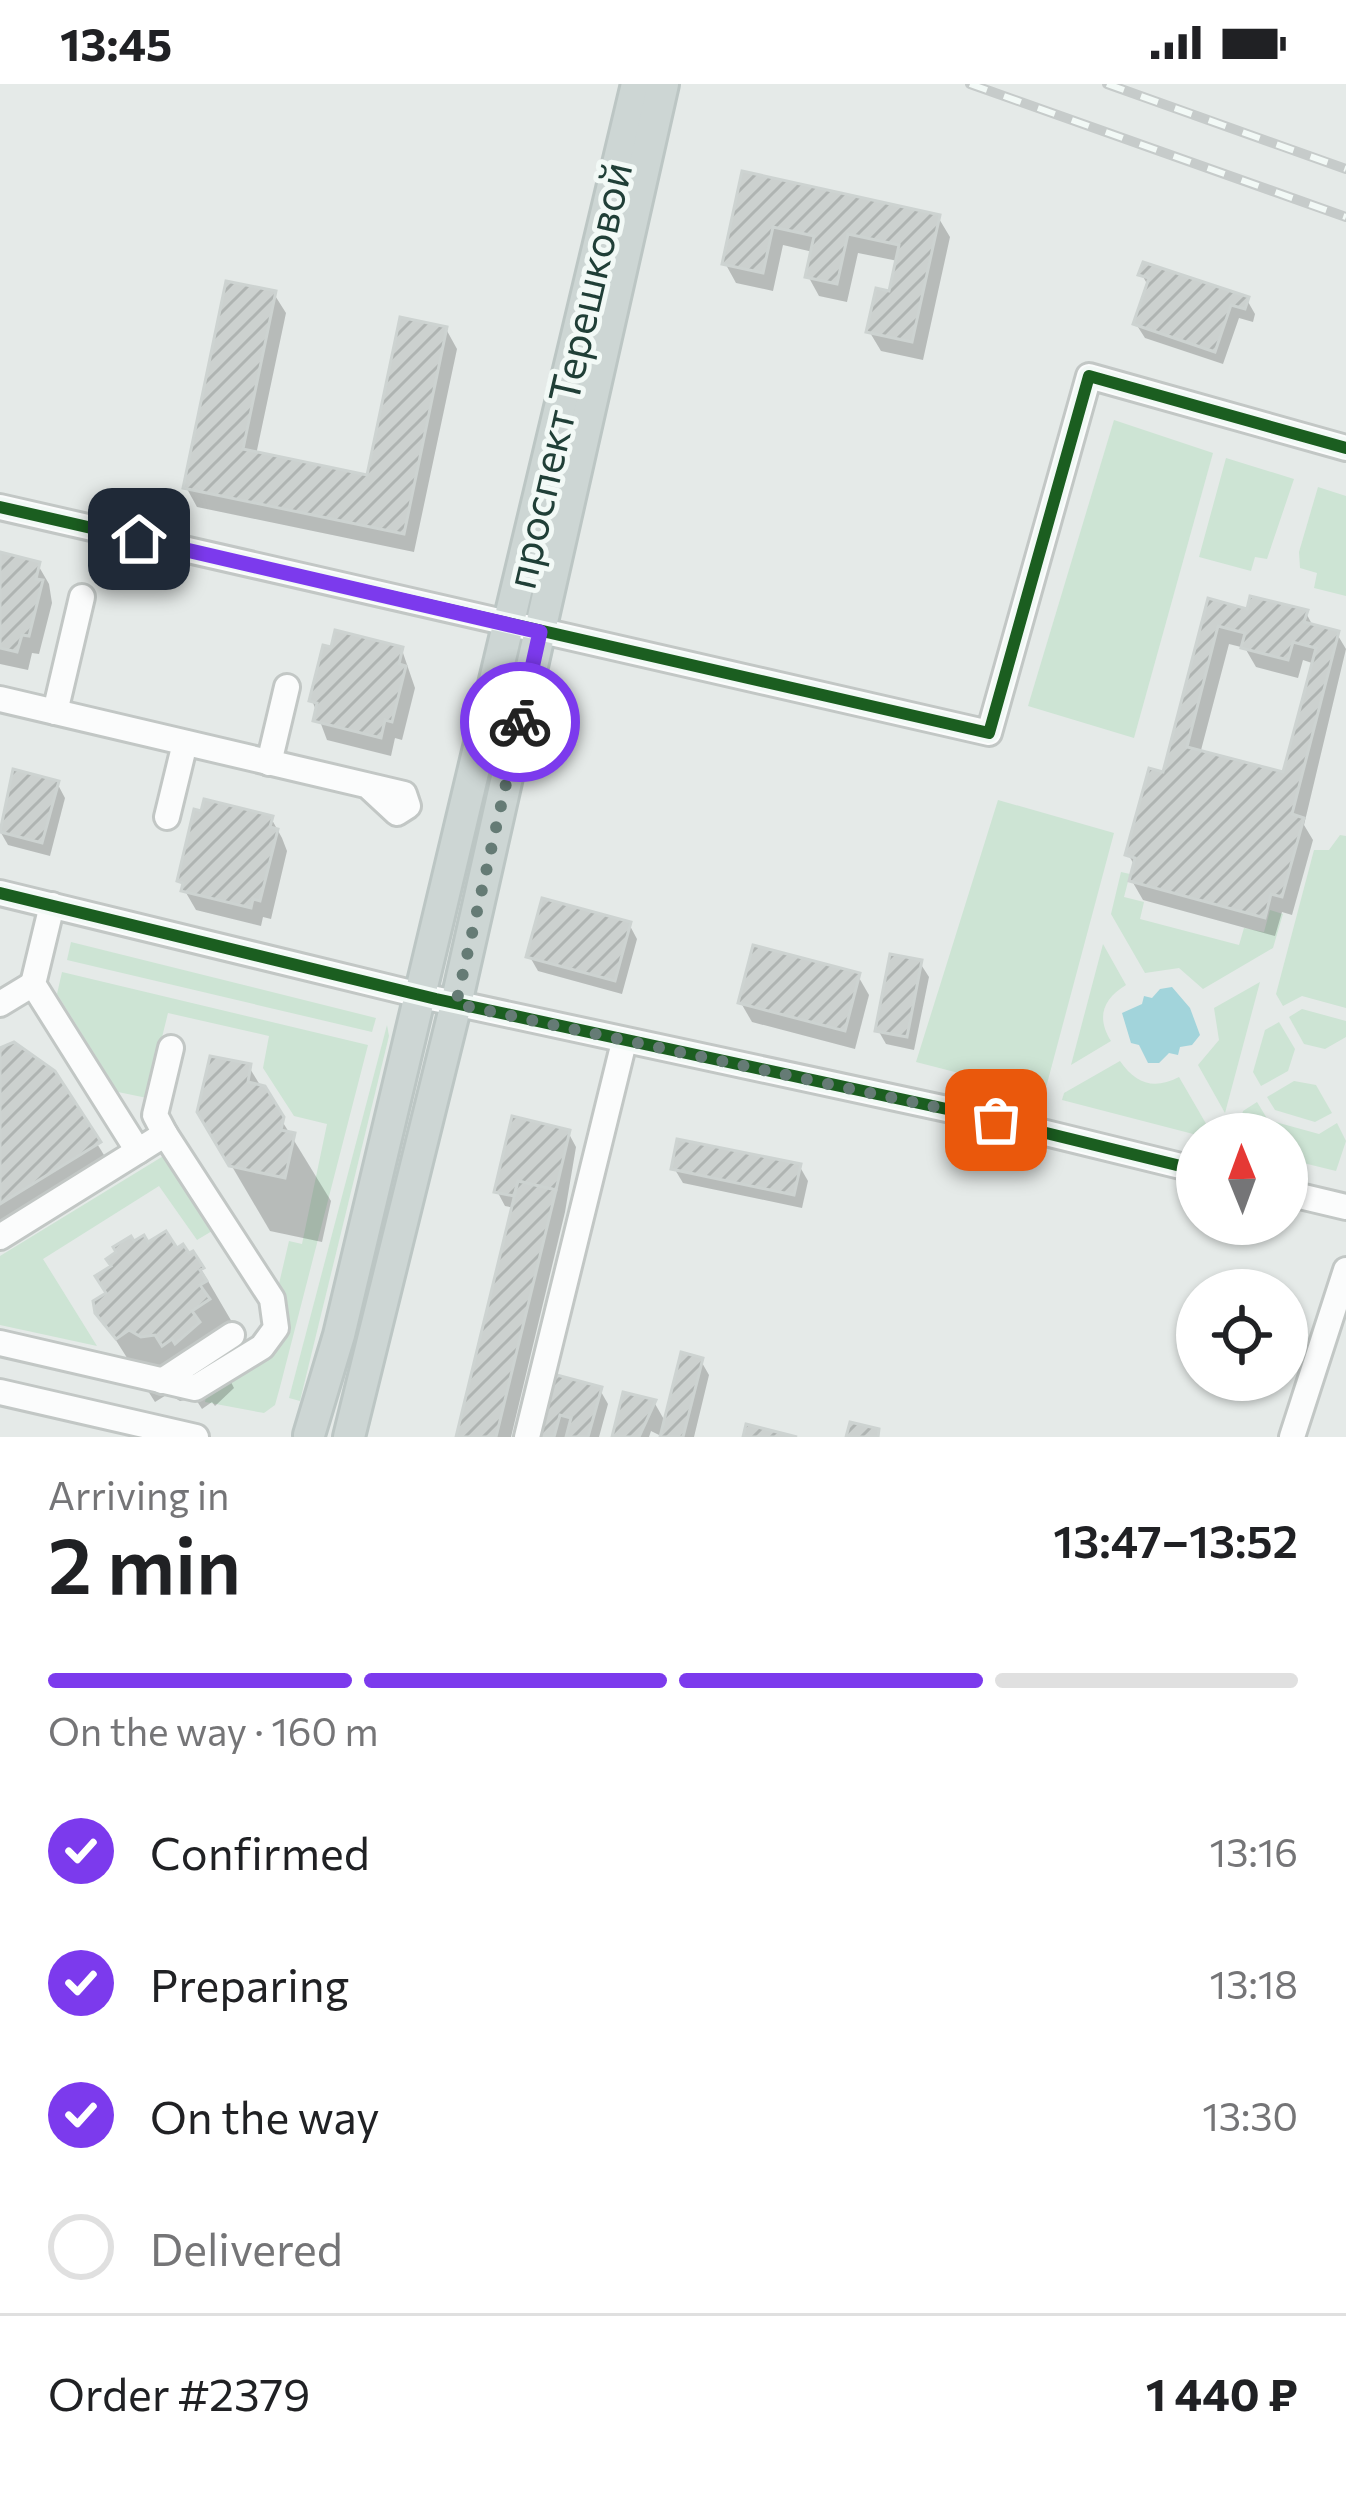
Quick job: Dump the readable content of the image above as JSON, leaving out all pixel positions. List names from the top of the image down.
{
  "streets": {
    "main road": ["проспект Терешковой"]
  },
  "north": "top",
  "page": {
    "status": "13:45",
    "heading": ["2 min", "Arriving in", "13:47–13:52"],
    "panel": ["Order #2379", "1 440 ₽"],
    "bar": "On the way · 160 m",
    "list": [
      ["Confirmed", "13:16"],
      ["Preparing", "13:18"],
      ["On the way", "13:30"],
      "Delivered"
    ]
  }
}
